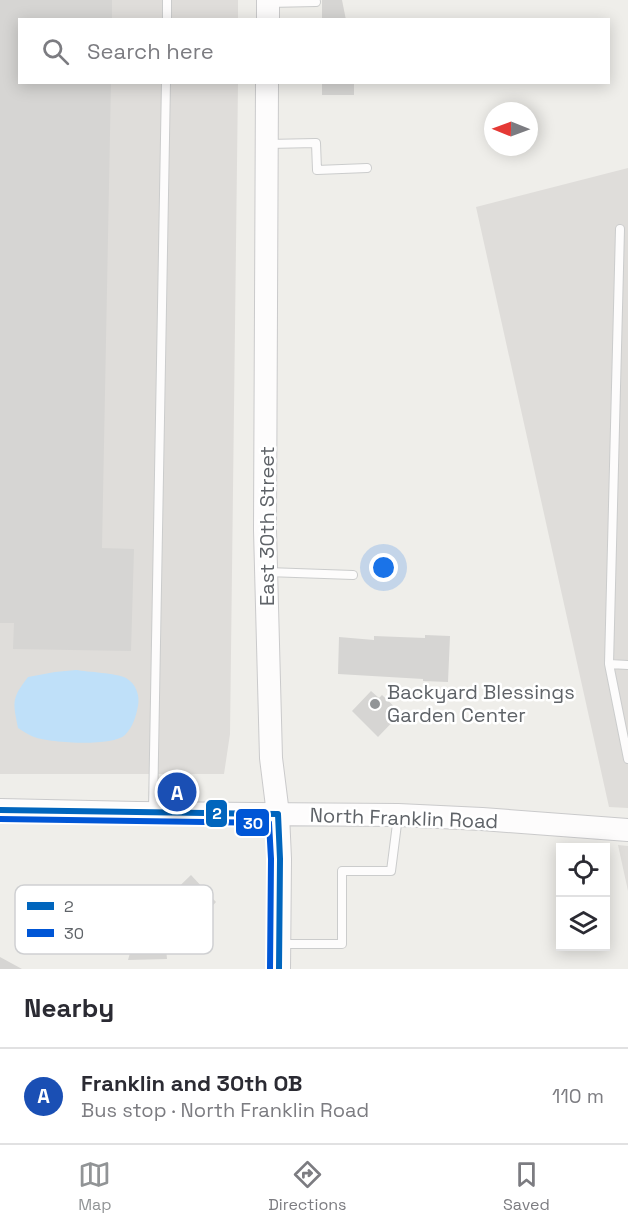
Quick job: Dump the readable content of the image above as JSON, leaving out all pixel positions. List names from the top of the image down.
{
  "streets": {
    "main road": ["East 30th Street", "North Franklin Road"]
  },
  "crossings": [
    ["East 30th Street", "North Franklin Road"]
  ],
  "places": ["Backyard Blessings Garden Center"],
  "lines": ["transit line 2", "transit line 30"],
  "legend": ["2", "30"],
  "north": "left",
  "page": {
    "search": "Search here",
    "pins": "A",
    "heading": "Nearby",
    "list": [
      {
        "mark": "A",
        "name": "Franklin and 30th OB",
        "note": "Bus stop · North Franklin Road",
        "value": "110 m"
      }
    ],
    "nav": ["Map", "Directions", "Saved"]
  }
}
